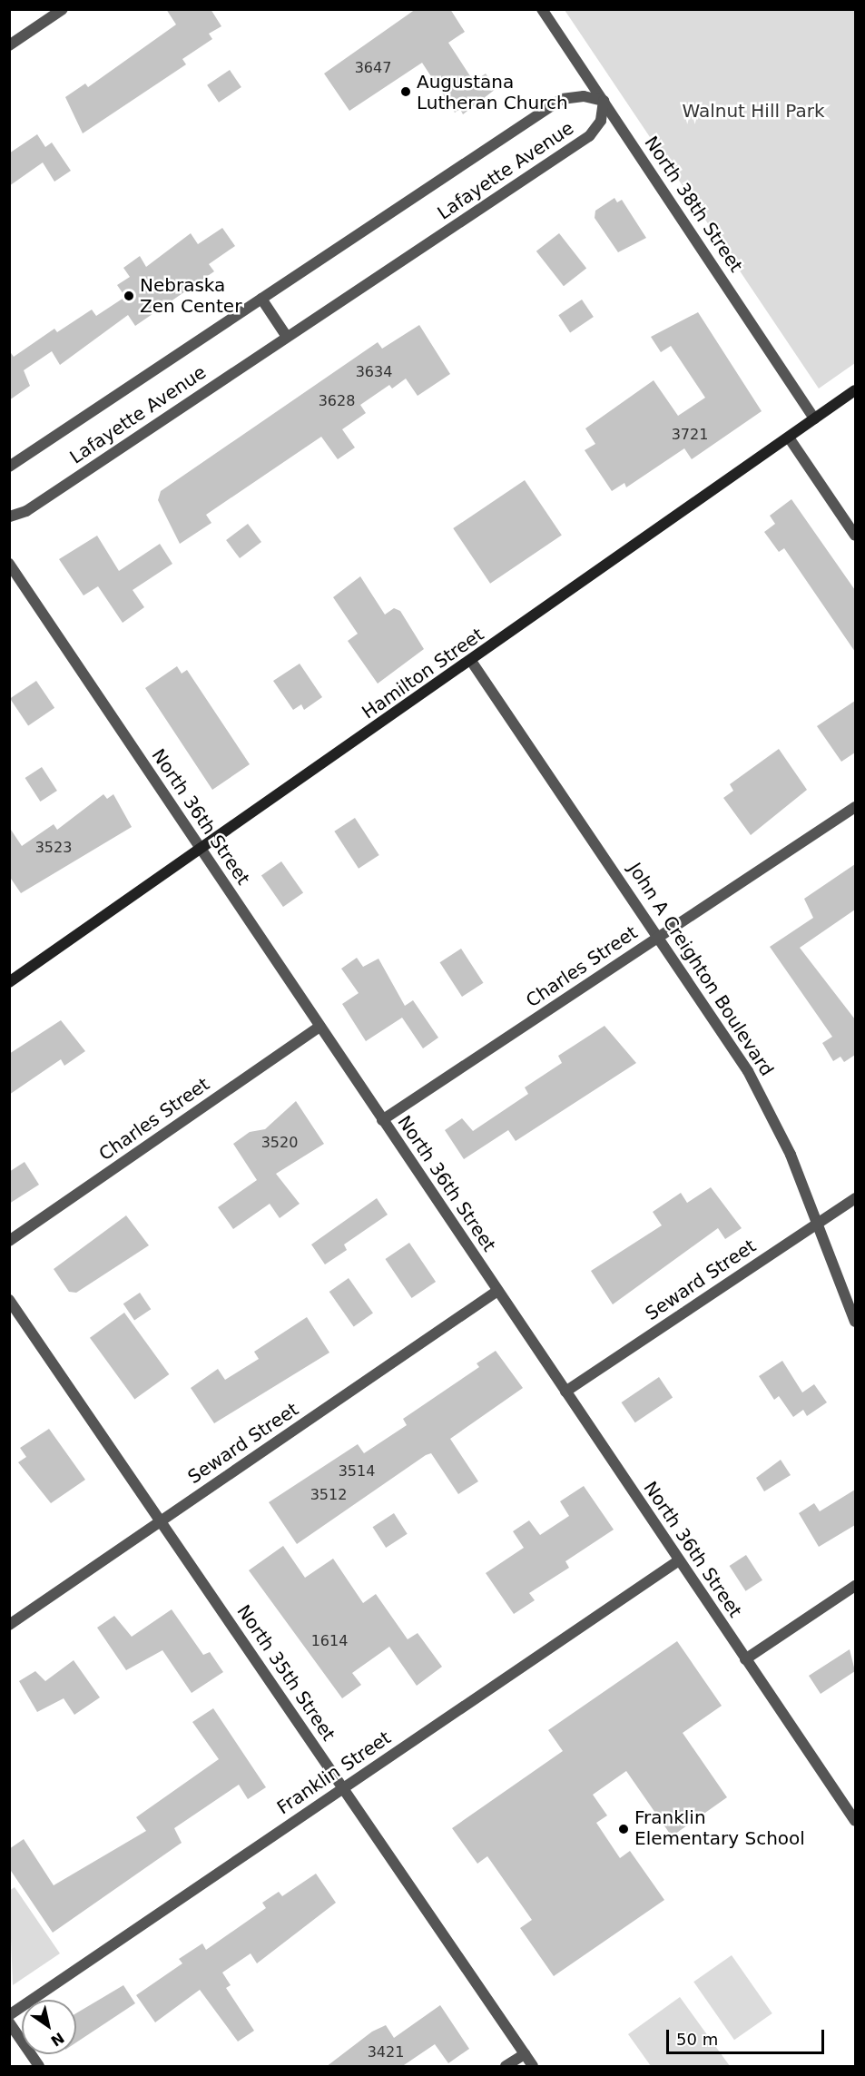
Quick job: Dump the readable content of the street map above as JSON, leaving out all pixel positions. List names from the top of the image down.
{
  "streets": {
    "main road": ["Hamilton Street"],
    "street": [
      "Lafayette Avenue",
      "North 38th Street",
      "North 36th Street",
      "Charles Street",
      "John A Creighton Boulevard",
      "Seward Street",
      "North 35th Street",
      "Franklin Street"
    ]
  },
  "crossings": [
    ["Lafayette Avenue", "North 38th Street"],
    ["North 38th Street", "Hamilton Street"],
    ["Hamilton Street", "North 36th Street"],
    ["Hamilton Street", "John A Creighton Boulevard"],
    ["North 36th Street", "Charles Street"],
    ["North 36th Street", "Seward Street"],
    ["North 36th Street", "Franklin Street"],
    ["Charles Street", "John A Creighton Boulevard"],
    ["John A Creighton Boulevard", "Seward Street"],
    ["Seward Street", "North 35th Street"],
    ["North 35th Street", "Franklin Street"]
  ],
  "parks": ["Walnut Hill Park"],
  "places": ["Augustana Lutheran Church", "Nebraska Zen Center", "Franklin Elementary School"],
  "house_numbers": [
    "3647",
    "3634",
    "3628",
    "3721",
    "3523",
    "3520",
    "3514",
    "3512",
    "1614",
    "3421"
  ],
  "scale_bar": "50 m",
  "north": "bottom right"
}
